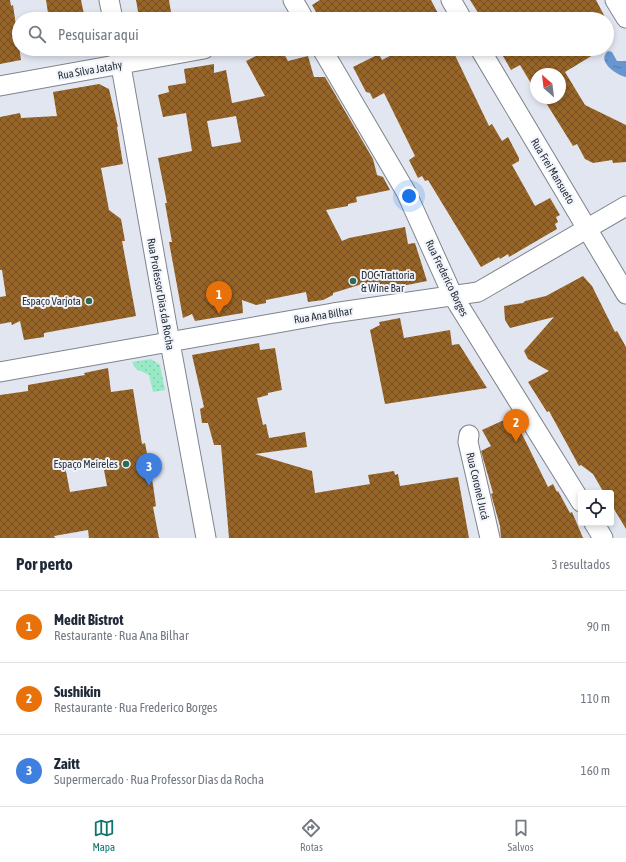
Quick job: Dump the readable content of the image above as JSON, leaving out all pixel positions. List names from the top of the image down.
{
  "streets": {
    "street": [
      "Rua Silva Jatahy",
      "Rua Frei Mansueto",
      "Rua Frederico Borges",
      "Rua Professor Dias da Rocha",
      "Rua Ana Bilhar",
      "Rua Coronel Jucá"
    ]
  },
  "crossings": [
    ["Rua Silva Jatahy", "Rua Professor Dias da Rocha"],
    ["Rua Frei Mansueto", "Rua Ana Bilhar"],
    ["Rua Frederico Borges", "Rua Ana Bilhar"],
    ["Rua Professor Dias da Rocha", "Rua Ana Bilhar"]
  ],
  "places": ["DOC Trattoria & Wine Bar", "Espaço Varjota", "Espaço Meireles"],
  "north": "top left",
  "page": {
    "search": "Pesquisar aqui",
    "pins": ["1", "2", "3"],
    "heading": ["Por perto", "3 resultados"],
    "list": [
      {
        "mark": "1",
        "name": "Medit Bistrot",
        "note": "Restaurante · Rua Ana Bilhar",
        "value": "90 m"
      },
      {
        "mark": "2",
        "name": "Sushikin",
        "note": "Restaurante · Rua Frederico Borges",
        "value": "110 m"
      },
      {
        "mark": "3",
        "name": "Zaitt",
        "note": "Supermercado · Rua Professor Dias da Rocha",
        "value": "160 m"
      }
    ],
    "nav": ["Mapa", "Rotas", "Salvos"]
  }
}
